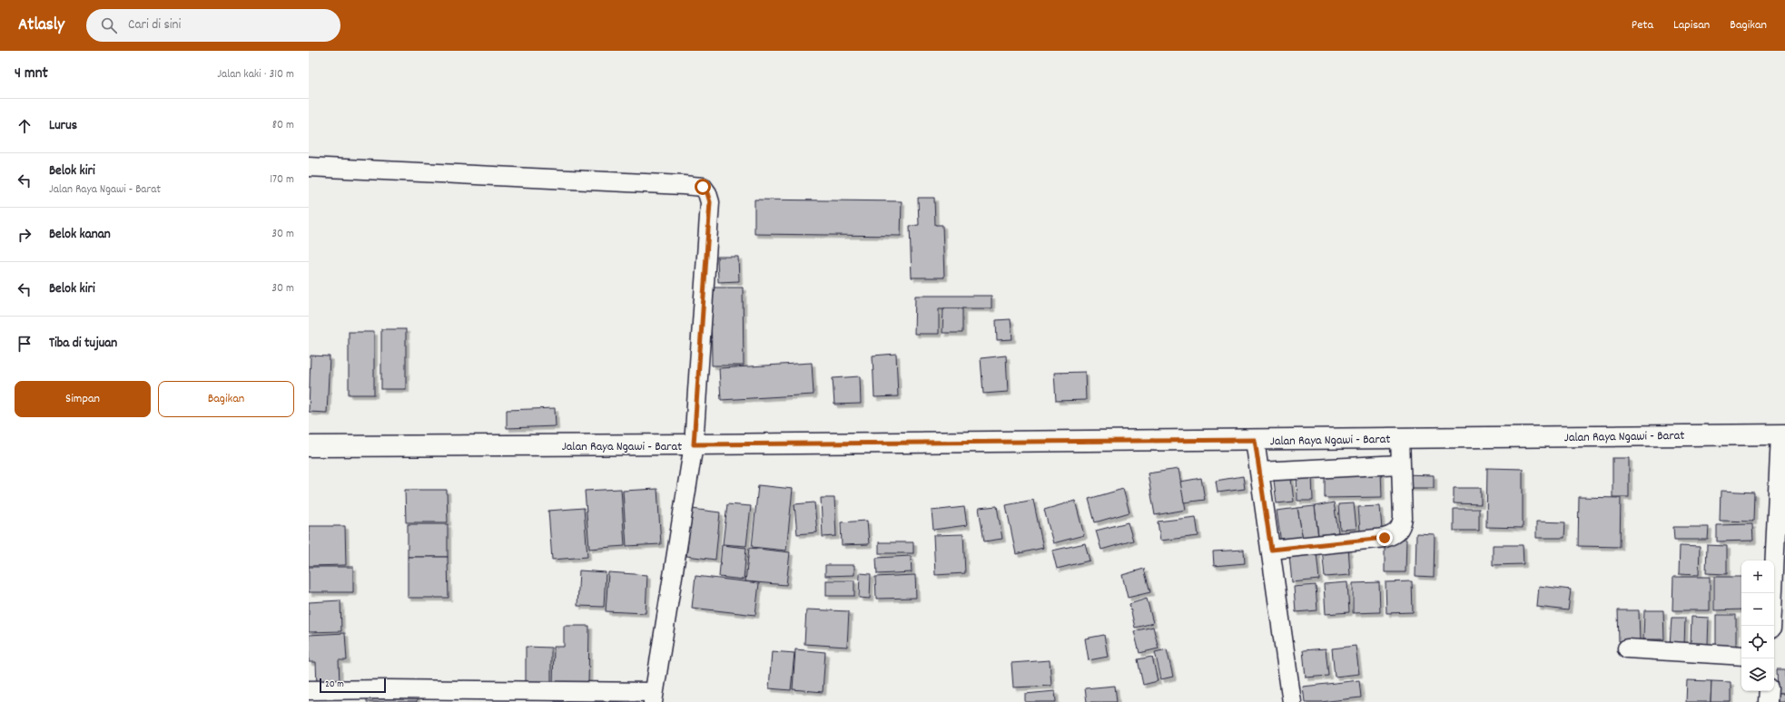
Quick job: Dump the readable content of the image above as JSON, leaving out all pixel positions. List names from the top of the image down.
{
  "streets": {
    "main road": ["Jalan Raya Ngawi - Barat"]
  },
  "scale_bar": "20 m",
  "page": {
    "header": "Atlasly",
    "search": "Cari di sini",
    "nav": ["Peta", "Lapisan", "Bagikan"],
    "heading": ["4 mnt", "Jalan kaki · 310 m"],
    "list": [
      ["Lurus", "80 m"],
      ["Belok kiri", "Jalan Raya Ngawi - Barat", "170 m"],
      ["Belok kanan", "30 m"],
      ["Belok kiri", "30 m"],
      "Tiba di tujuan"
    ],
    "buttons": ["Simpan", "Bagikan"],
    "map_buttons": ["+", "−"],
    "scale": "20 m"
  }
}
